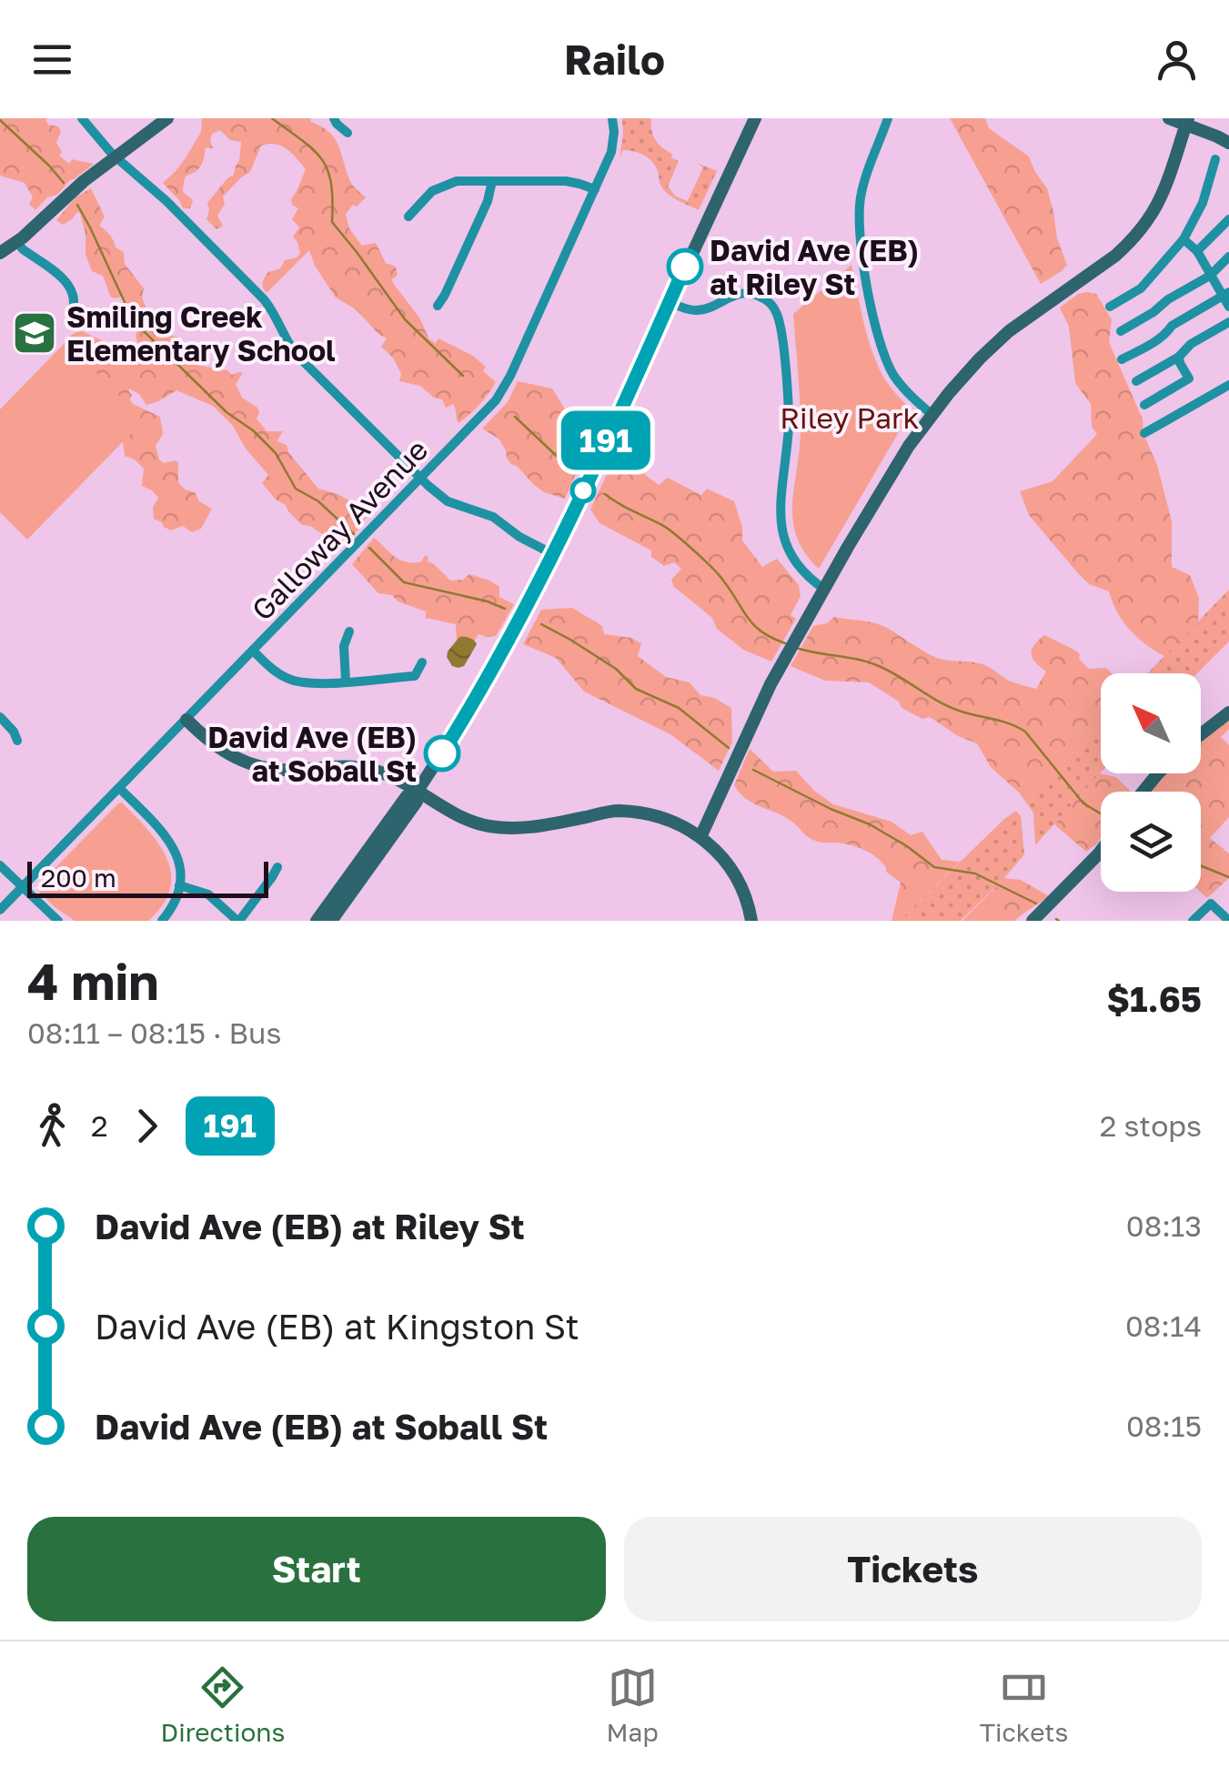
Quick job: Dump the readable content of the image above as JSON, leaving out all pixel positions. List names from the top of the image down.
{
  "streets": {
    "street": ["Galloway Avenue"]
  },
  "parks": ["Riley Park"],
  "places": {
    "other": ["David Ave (EB) at Riley St", "David Ave (EB) at Soball St"],
    "school or university": ["Smiling Creek Elementary School"]
  },
  "lines": ["bus line 191"],
  "scale_bar": "200 m",
  "north": "top left",
  "page": {
    "header": "Railo",
    "on_map": "191",
    "scale": "200 m",
    "heading": ["4 min", "08:11 – 08:15 · Bus", "$1.65"],
    "legs": ["2", "191", "2 stops"],
    "list": [
      {
        "name": "David Ave (EB) at Riley St",
        "value": "08:13"
      },
      {
        "name": "David Ave (EB) at Kingston St",
        "value": "08:14"
      },
      {
        "name": "David Ave (EB) at Soball St",
        "value": "08:15"
      }
    ],
    "buttons": ["Start", "Tickets"],
    "tabs": ["Directions", "Map", "Tickets"]
  }
}
